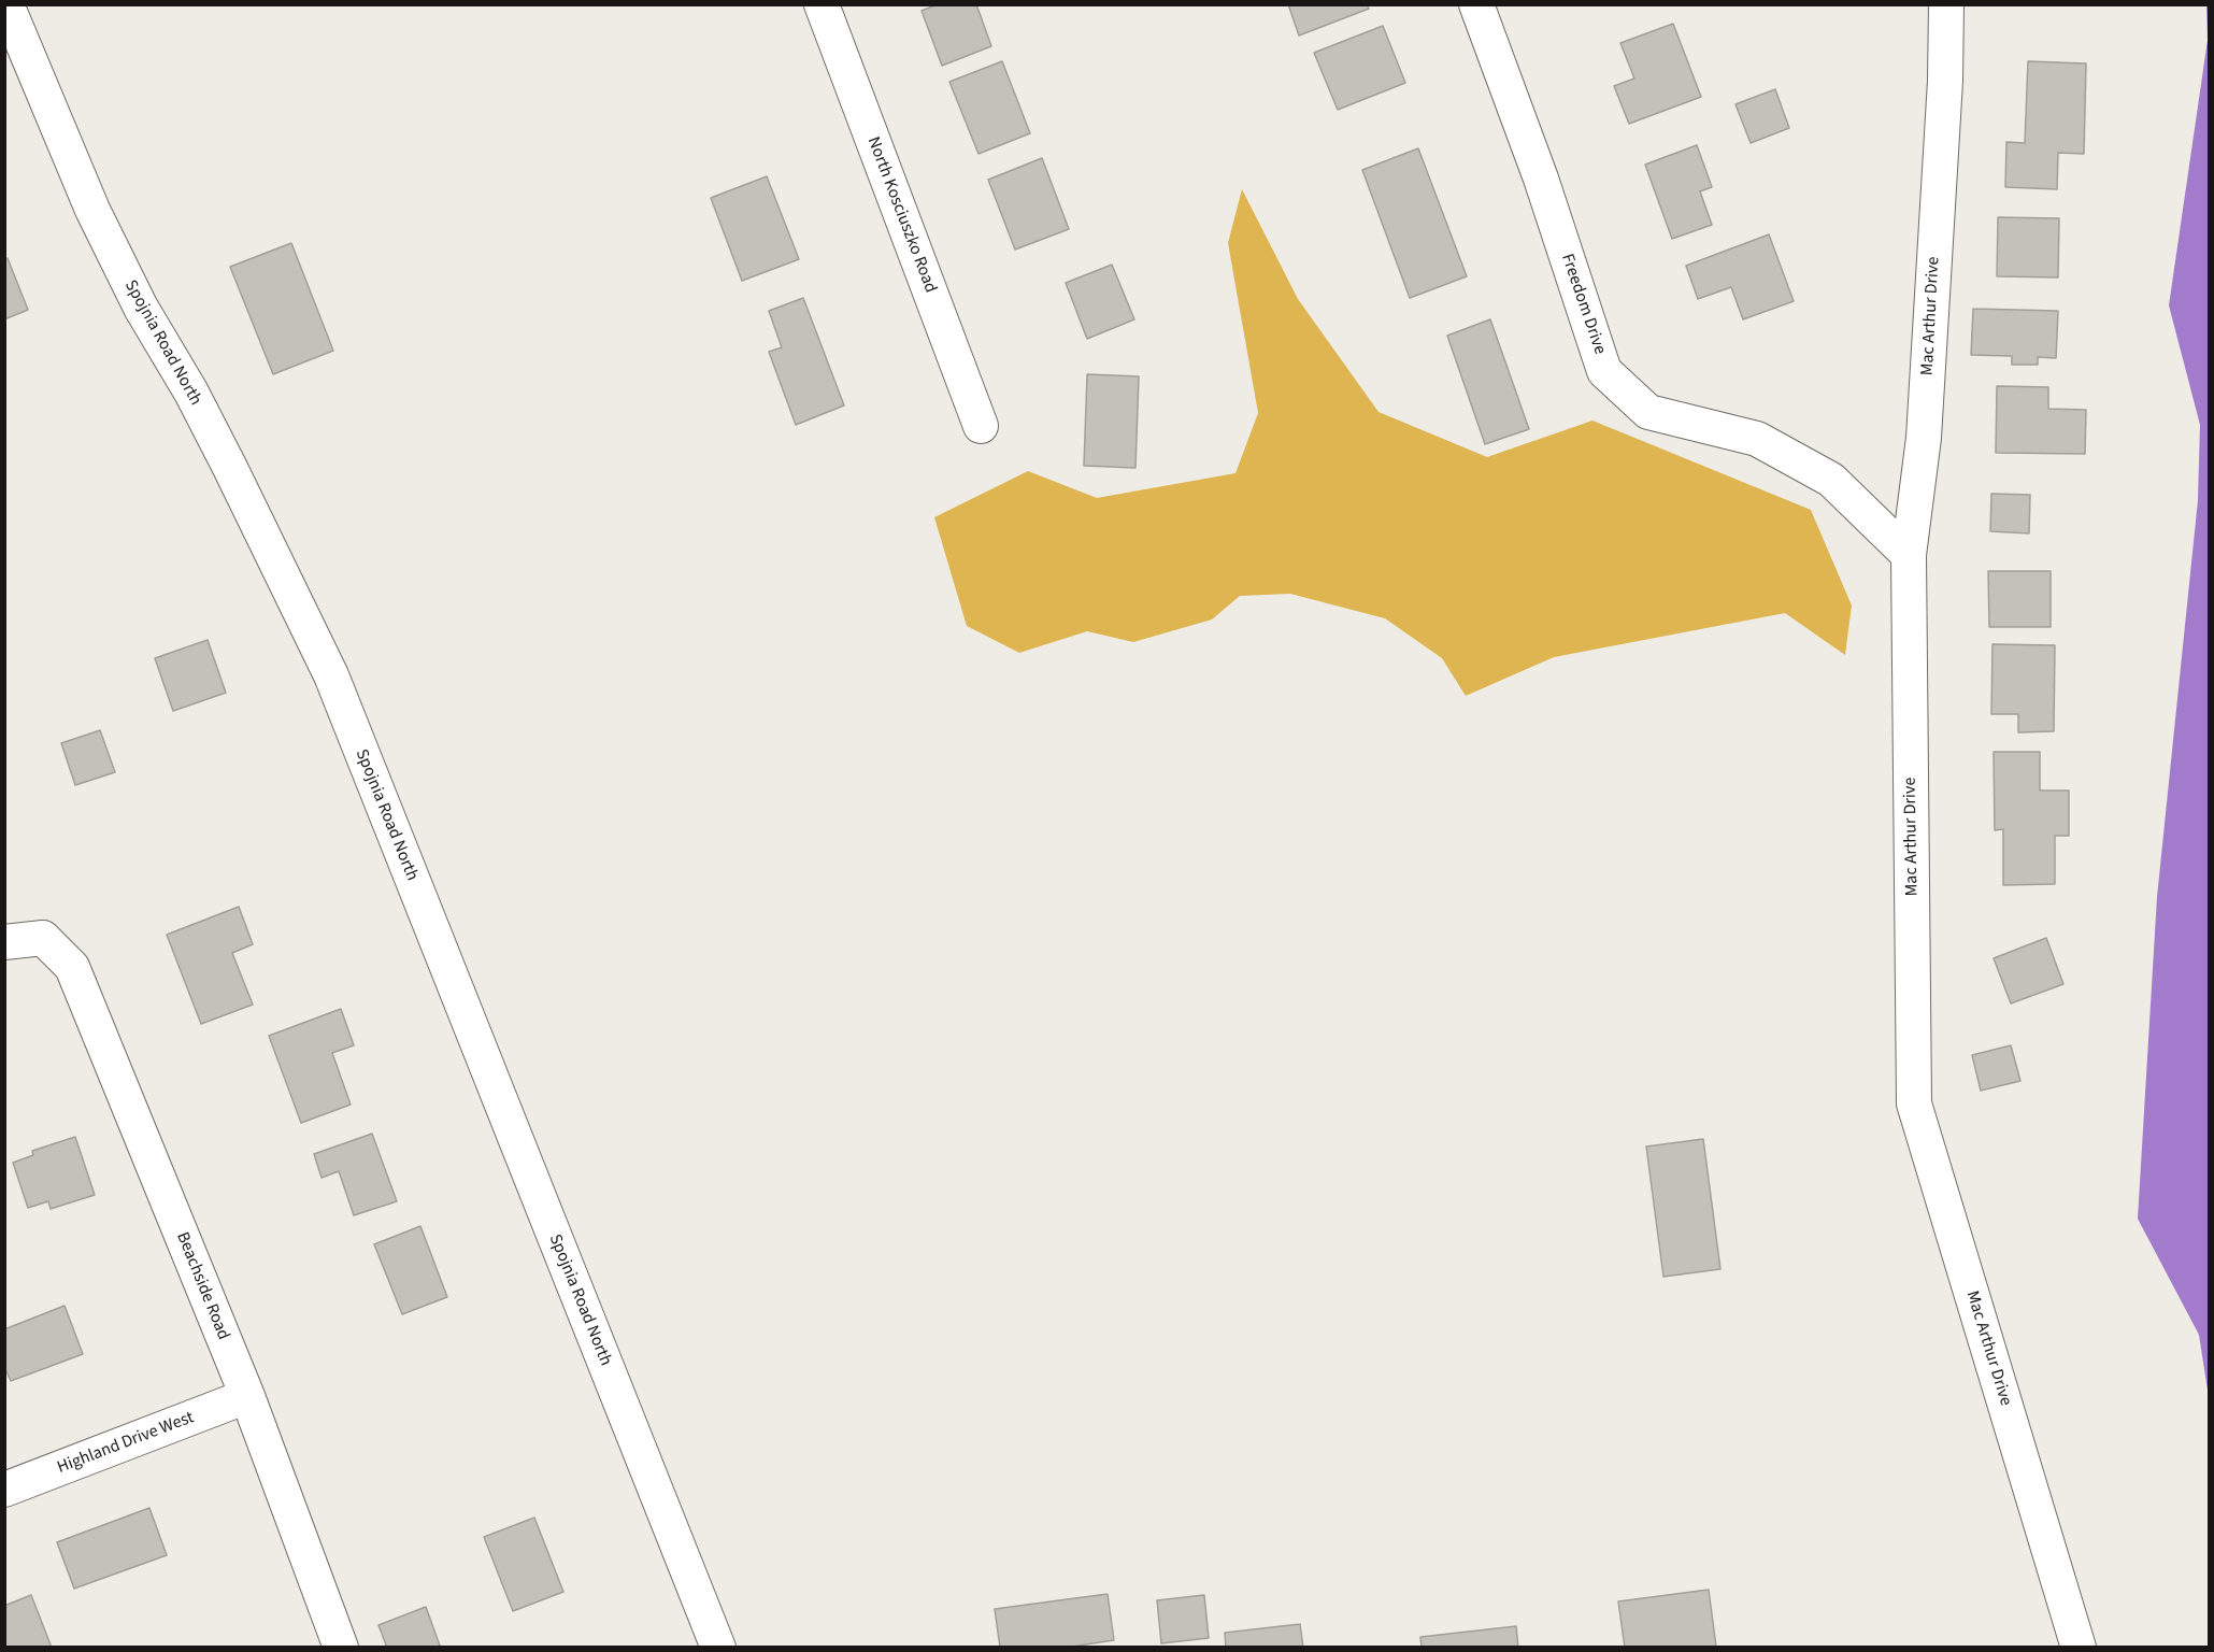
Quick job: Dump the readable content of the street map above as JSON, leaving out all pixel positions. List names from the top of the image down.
{
  "streets": {
    "street": [
      "North Kosciuszko Road",
      "Freedom Drive",
      "Mac Arthur Drive",
      "Spojnia Road North",
      "Beachside Road",
      "Highland Drive West"
    ]
  },
  "crossings": [
    ["Freedom Drive", "Mac Arthur Drive"],
    ["Beachside Road", "Highland Drive West"]
  ]
}
